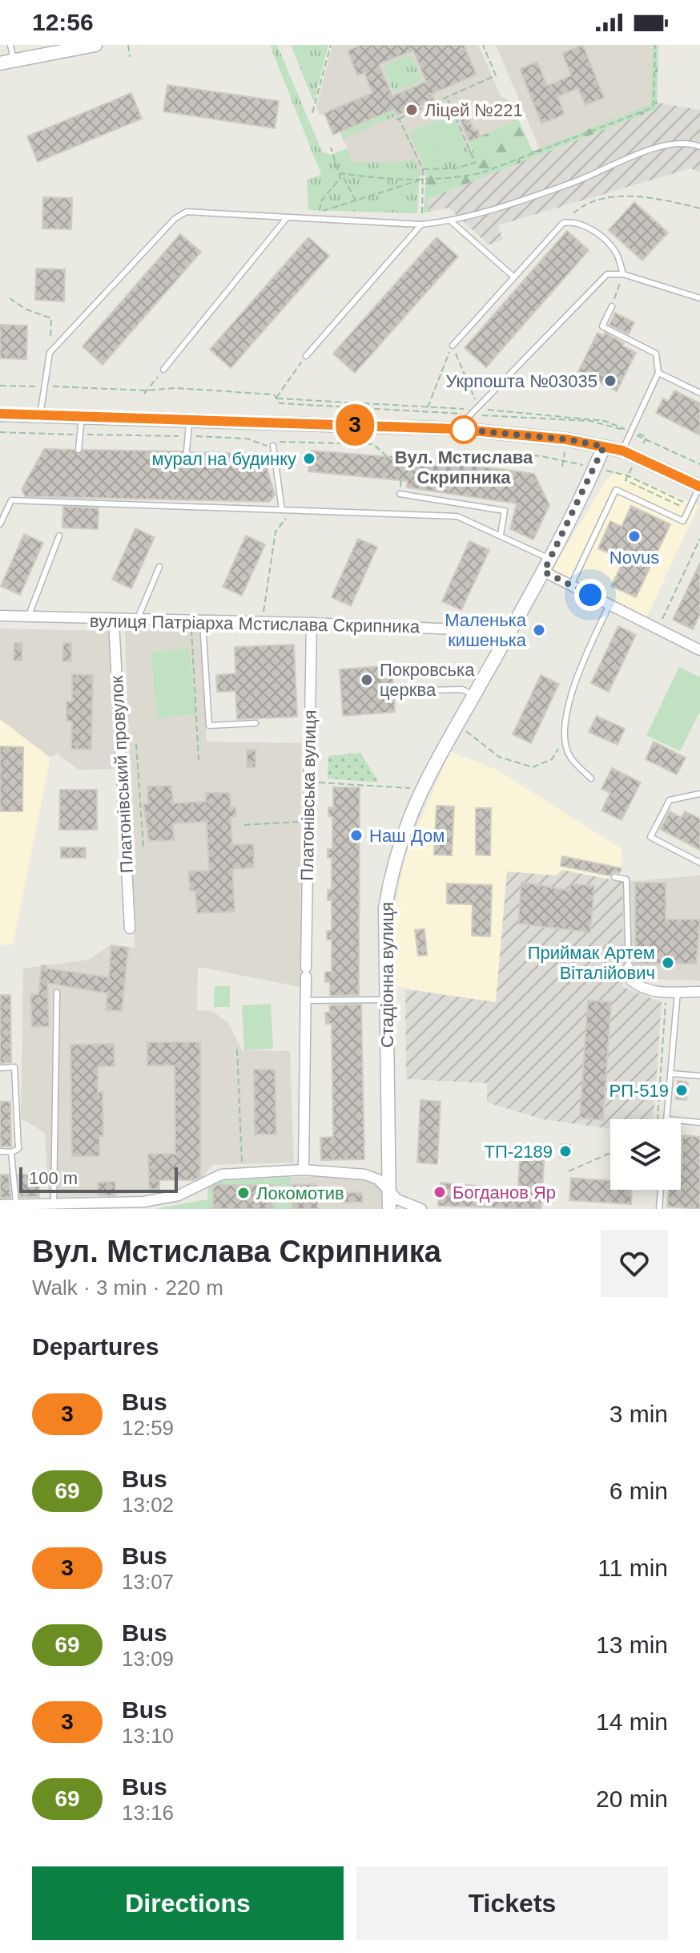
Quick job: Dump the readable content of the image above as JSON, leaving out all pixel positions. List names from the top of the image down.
{
  "streets": {
    "street": [
      "вулиця Патріарха Мстислава Скрипника",
      "Платонівський провулок",
      "Платонівська вулиця",
      "Стадіонна вулиця"
    ]
  },
  "crossings": [
    ["вулиця Патріарха Мстислава Скрипника", "Платонівський провулок"],
    ["вулиця Патріарха Мстислава Скрипника", "Платонівська вулиця"],
    ["вулиця Патріарха Мстислава Скрипника", "Стадіонна вулиця"]
  ],
  "places": [
    "Ліцей №221",
    "Укрпошта №03035",
    "Вул. Мстислава Скрипника",
    "мурал на будинку",
    "Novus",
    "Маленька кишенька",
    "Покровська церква",
    "Наш Дом",
    "Приймак Артем Віталійович",
    "РП-519",
    "ТП-2189",
    "Богданов Яр",
    "Локомотив"
  ],
  "lines": ["bus line 3"],
  "scale_bar": "100 m",
  "page": {
    "status": "12:56",
    "on_map": "3",
    "scale": "100 m",
    "heading": [
      ["Вул. Мстислава Скрипника", "Walk · 3 min · 220 m"],
      "Departures"
    ],
    "list": [
      {
        "mark": "3",
        "name": "Bus",
        "note": "12:59",
        "value": "3 min"
      },
      {
        "mark": "69",
        "name": "Bus",
        "note": "13:02",
        "value": "6 min"
      },
      {
        "mark": "3",
        "name": "Bus",
        "note": "13:07",
        "value": "11 min"
      },
      {
        "mark": "69",
        "name": "Bus",
        "note": "13:09",
        "value": "13 min"
      },
      {
        "mark": "3",
        "name": "Bus",
        "note": "13:10",
        "value": "14 min"
      },
      {
        "mark": "69",
        "name": "Bus",
        "note": "13:16",
        "value": "20 min"
      }
    ],
    "buttons": ["Directions", "Tickets"]
  }
}
